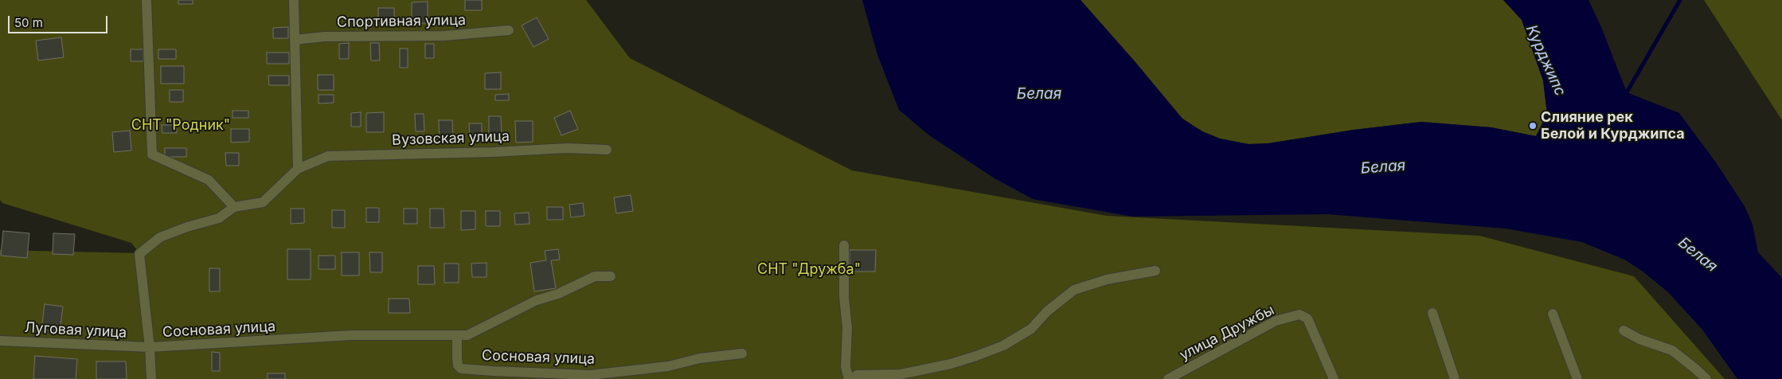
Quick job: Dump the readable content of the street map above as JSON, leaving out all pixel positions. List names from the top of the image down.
{
  "streets": {
    "street": [
      "Спортивная улица",
      "Вузовская улица",
      "Сосновая улица",
      "Луговая улица",
      "улица Дружбы"
    ]
  },
  "crossings": [
    ["Сосновая улица", "Луговая улица"]
  ],
  "water": ["Курджипс", "Белая"],
  "parks": ["СНТ \"Родник\"", "СНТ \"Дружба\""],
  "places": ["Слияние рек Белой и Курджипса"],
  "scale_bar": "50 m"
}
